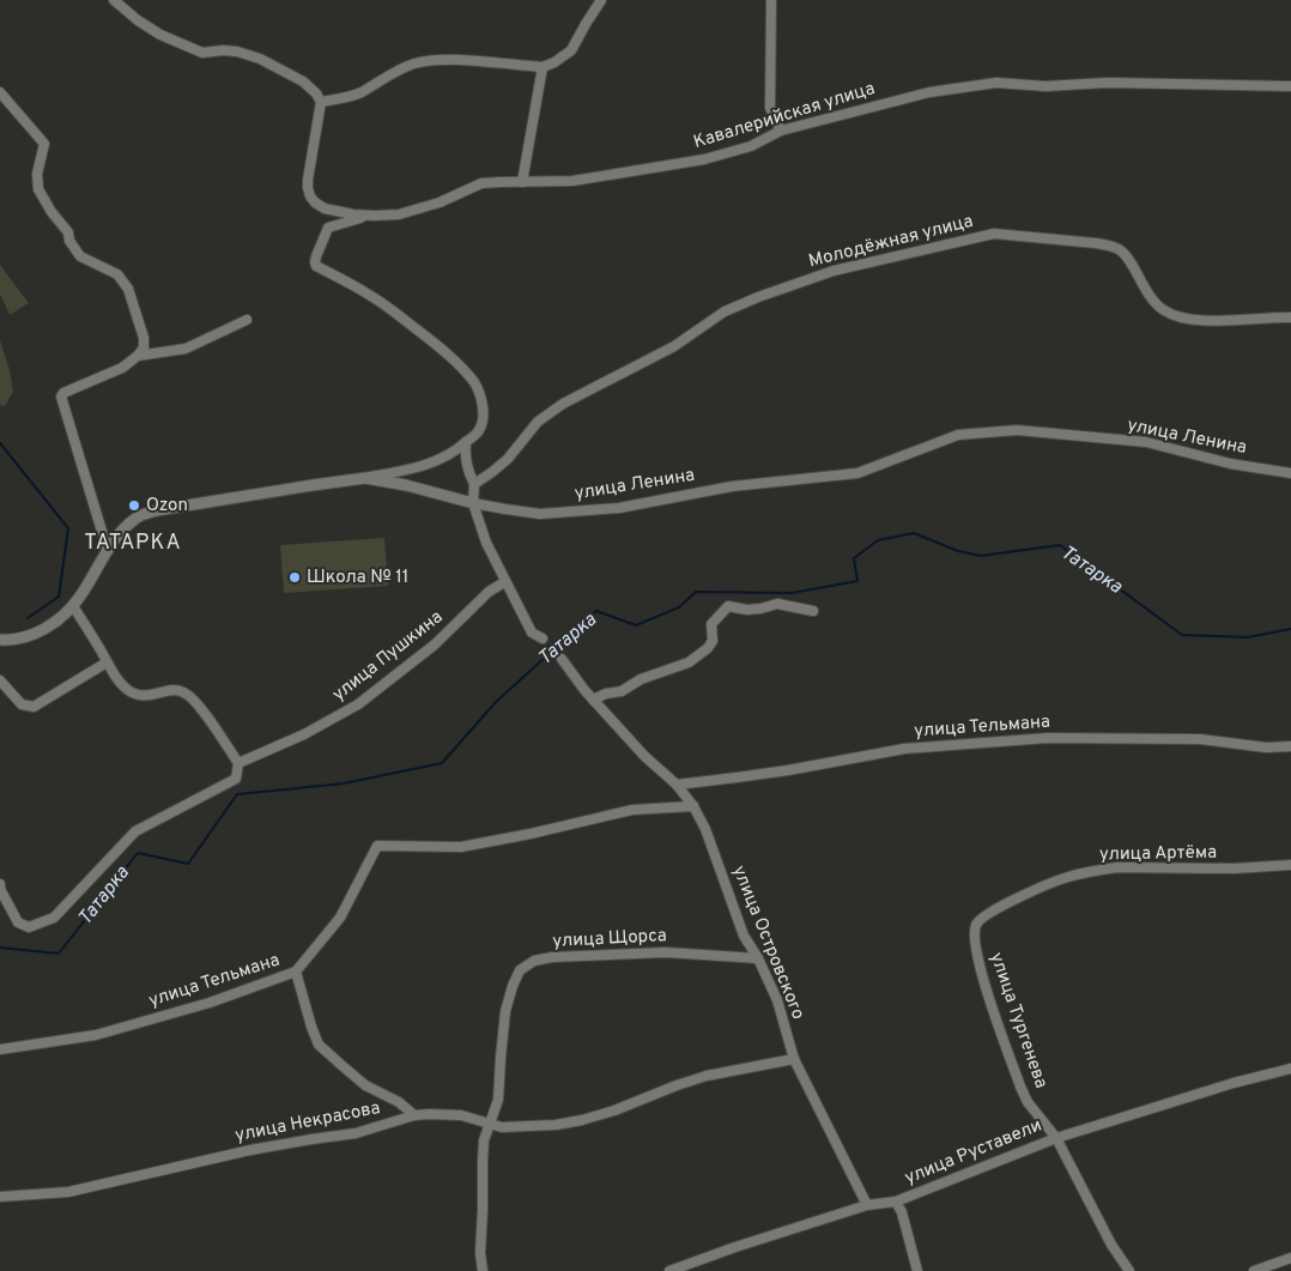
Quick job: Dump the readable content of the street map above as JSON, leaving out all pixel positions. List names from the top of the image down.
{
  "streets": {
    "street": [
      "Кавалерийская улица",
      "Молодёжная улица",
      "улица Ленина",
      "улица Пушкина",
      "улица Тельмана",
      "улица Артёма",
      "улица Щорса",
      "улица Островского",
      "улица Тургенева",
      "улица Некрасова",
      "улица Руставели"
    ]
  },
  "crossings": [
    ["улица Тельмана", "улица Островского"],
    ["улица Артёма", "улица Тургенева"],
    ["улица Щорса", "улица Островского"],
    ["улица Щорса", "улица Некрасова"],
    ["улица Островского", "улица Некрасова"],
    ["улица Островского", "улица Руставели"],
    ["улица Тургенева", "улица Руставели"]
  ],
  "districts": ["ТАТАРКА"],
  "water": ["Татарка"],
  "places": ["Ozon", "Школа № 11"]
}
